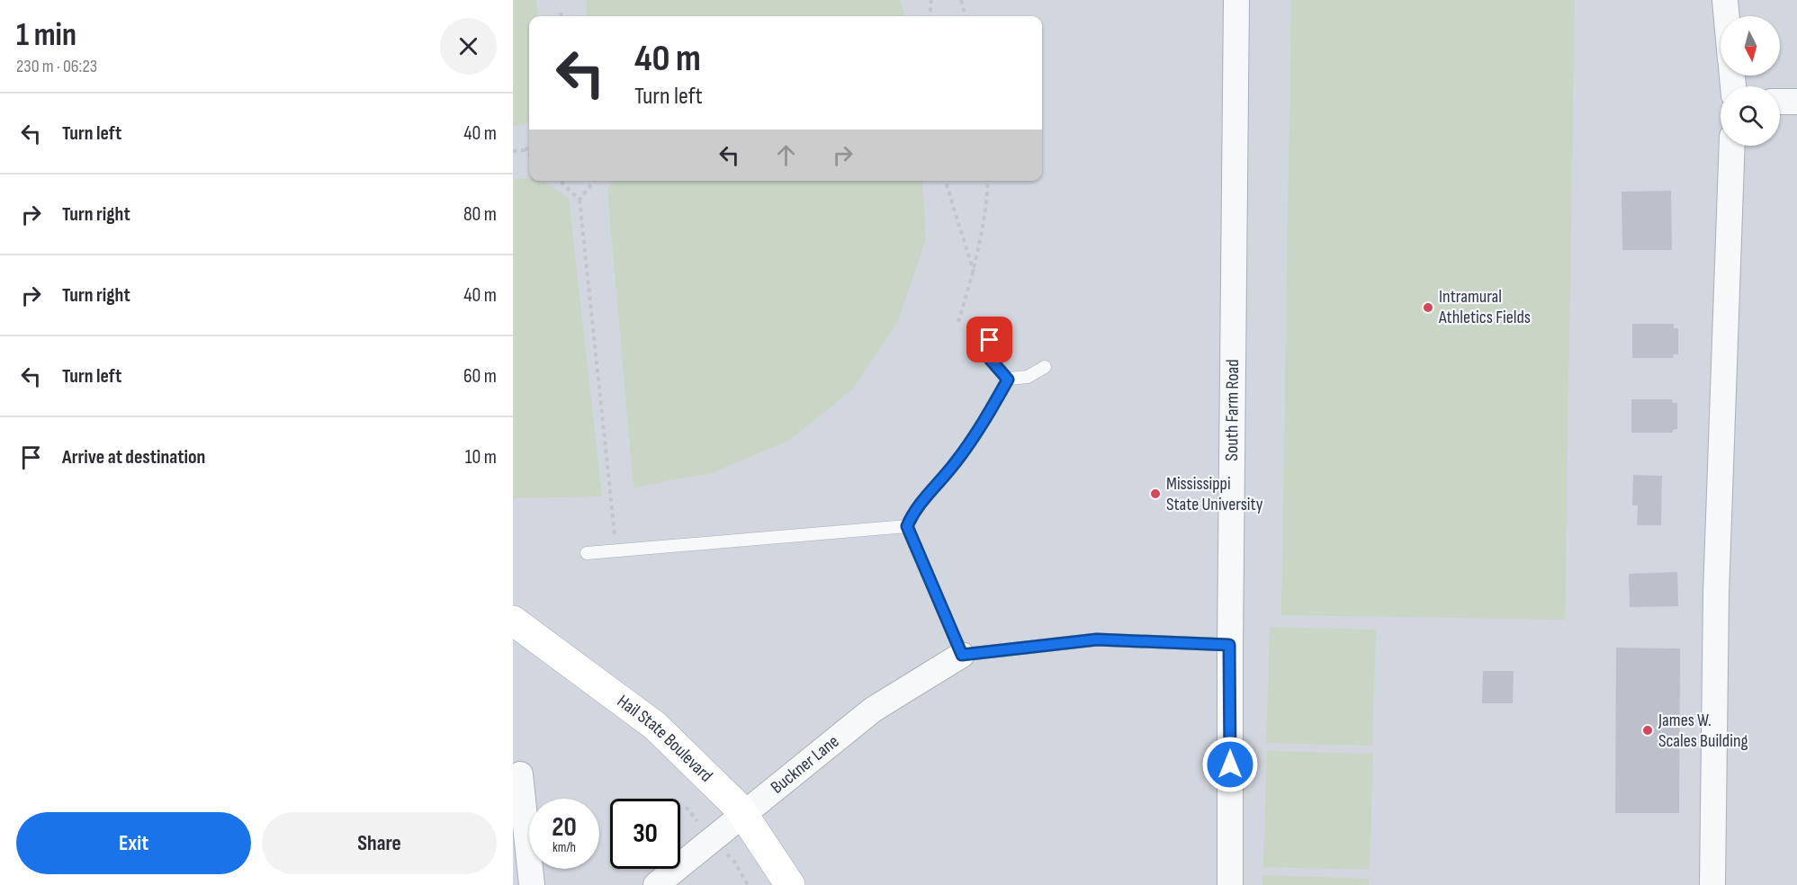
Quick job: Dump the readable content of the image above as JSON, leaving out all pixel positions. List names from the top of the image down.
{
  "streets": {
    "street": ["South Farm Road", "Hail State Boulevard", "Buckner Lane"]
  },
  "crossings": [
    ["Hail State Boulevard", "Buckner Lane"]
  ],
  "places": ["Intramural Athletics Fields", "Mississippi State University", "James W. Scales Building"],
  "north": "bottom",
  "page": {
    "heading": ["1 min", "230 m · 06:23"],
    "turn": ["40 m", "Turn left"],
    "list": [
      {
        "name": "Turn left",
        "value": "40 m"
      },
      {
        "name": "Turn right",
        "value": "80 m"
      },
      {
        "name": "Turn right",
        "value": "40 m"
      },
      {
        "name": "Turn left",
        "value": "60 m"
      },
      {
        "name": "Arrive at destination",
        "value": "10 m"
      }
    ],
    "speed": "20 km/h",
    "limit": "30",
    "buttons": ["Exit", "Share"]
  }
}
